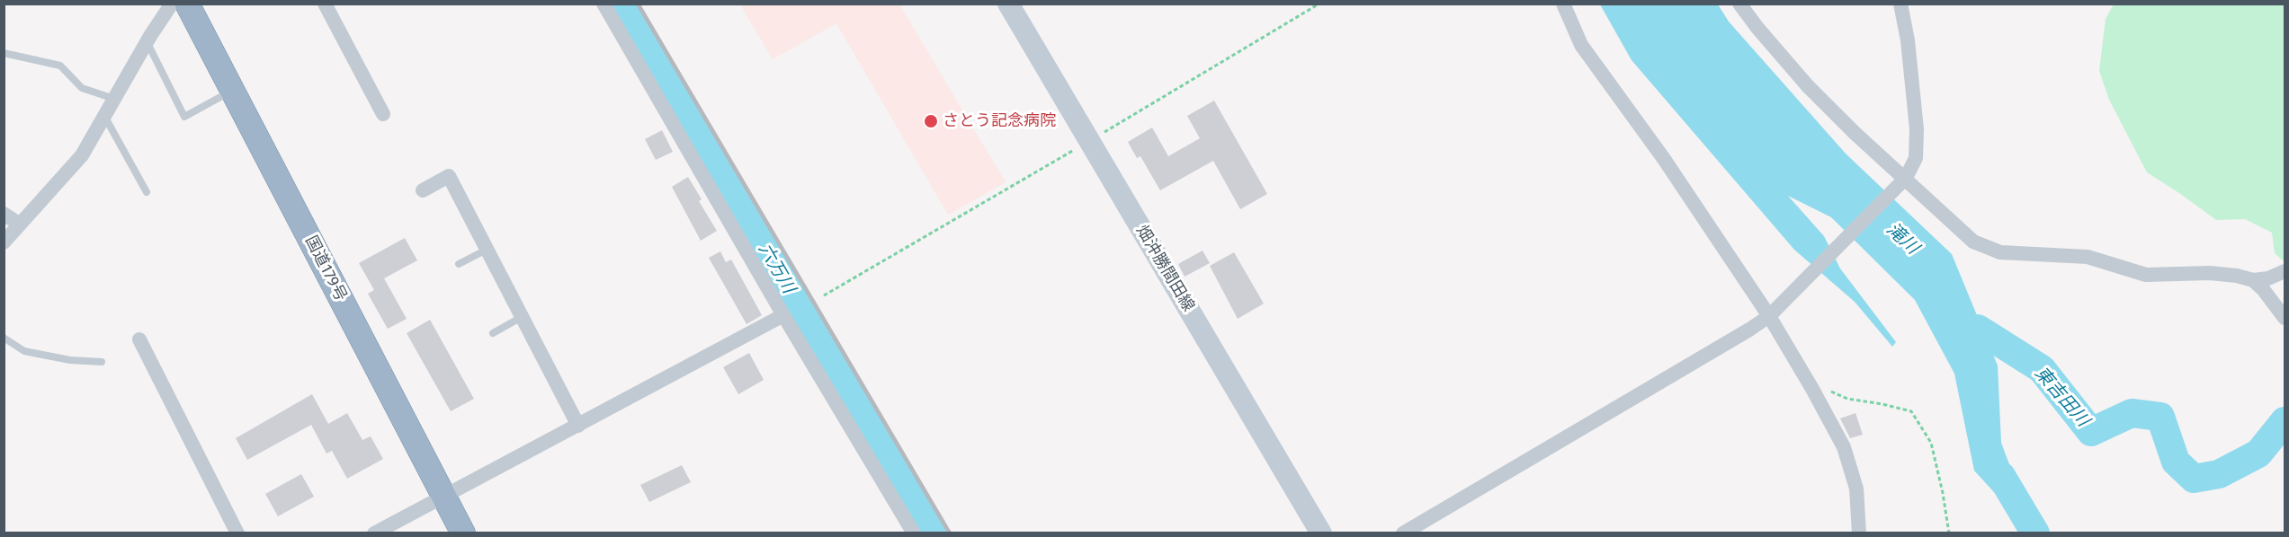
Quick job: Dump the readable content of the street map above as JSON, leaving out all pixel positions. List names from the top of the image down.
{
  "streets": {
    "highway": ["国道179号"],
    "main road": ["畑沖勝間田線"]
  },
  "water": ["滝川", "六万川", "東吉田川"],
  "places": ["さとう記念病院"]
}
